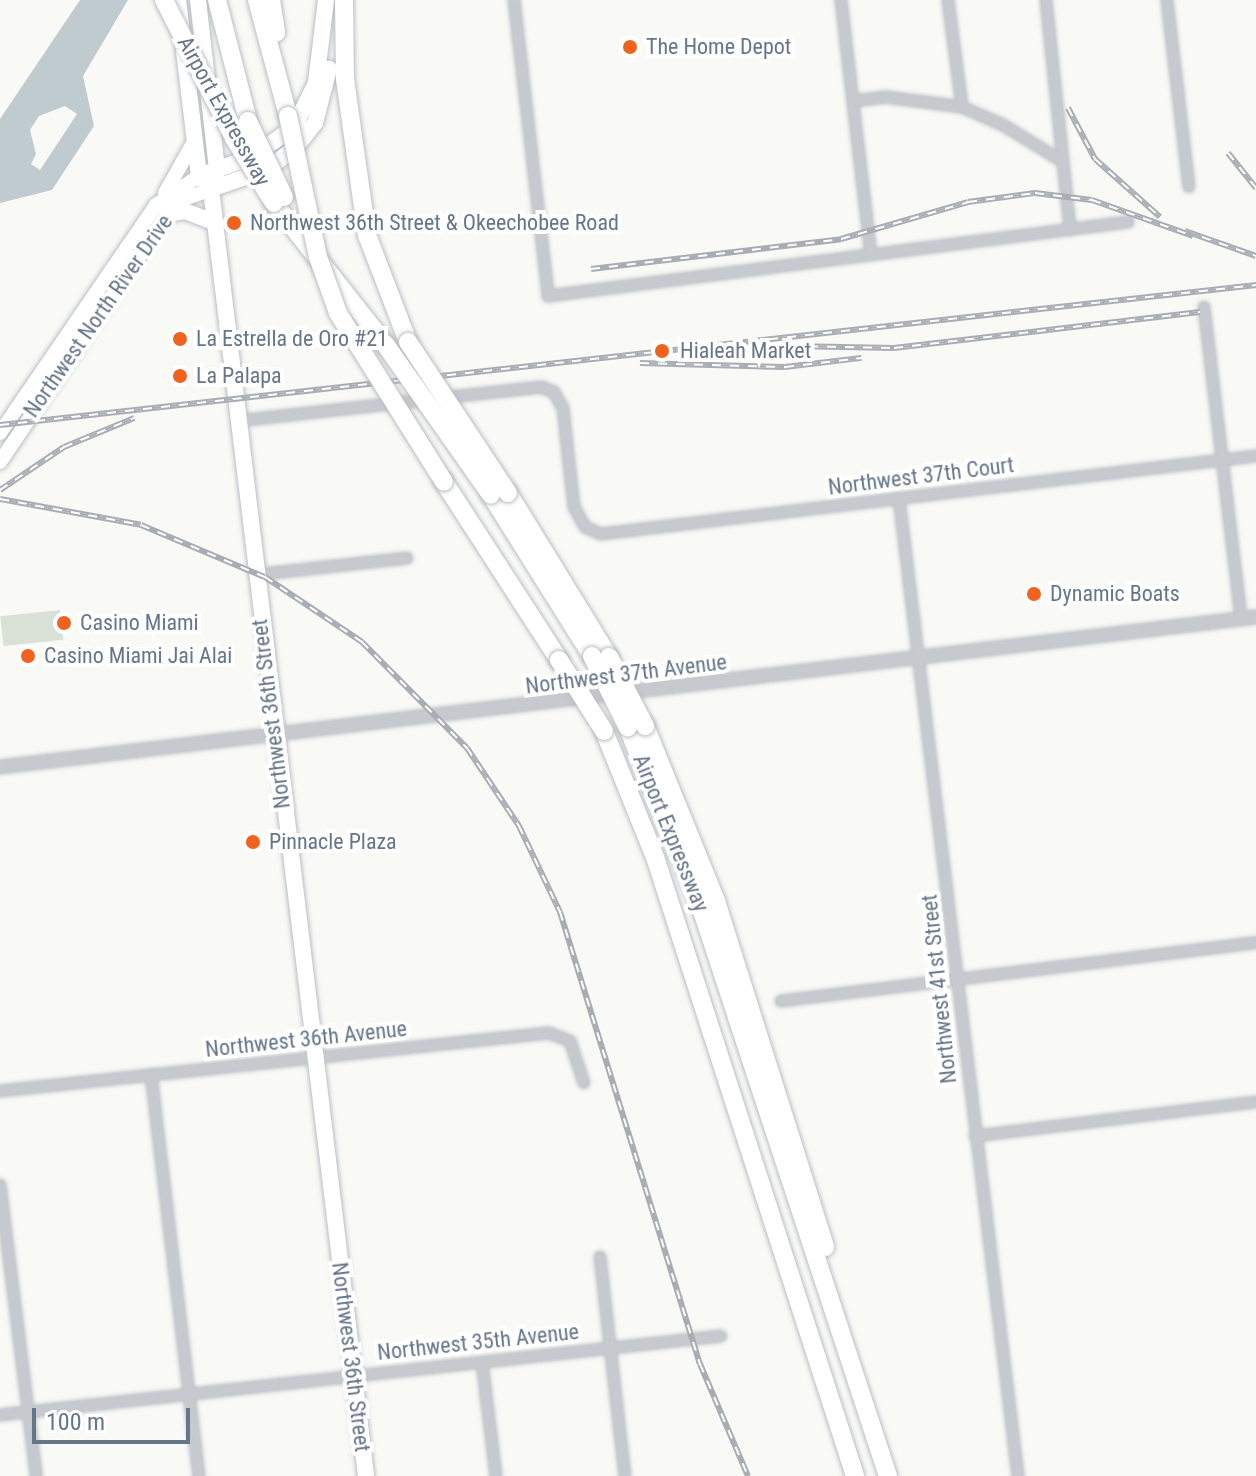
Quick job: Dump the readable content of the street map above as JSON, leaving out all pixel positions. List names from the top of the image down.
{
  "streets": {
    "highway": ["Airport Expressway"],
    "main road": ["Northwest North River Drive", "Northwest 36th Street"],
    "street": [
      "Northwest 37th Court",
      "Northwest 37th Avenue",
      "Northwest 41st Street",
      "Northwest 36th Avenue",
      "Northwest 35th Avenue"
    ]
  },
  "crossings": [
    ["Northwest North River Drive", "Northwest 36th Street"],
    ["Northwest 37th Court", "Northwest 36th Street"],
    ["Northwest 37th Court", "Northwest 41st Street"],
    ["Northwest 37th Avenue", "Northwest 36th Street"],
    ["Northwest 37th Avenue", "Northwest 41st Street"],
    ["Northwest 36th Street", "Northwest 36th Avenue"],
    ["Northwest 36th Street", "Northwest 35th Avenue"]
  ],
  "places": [
    "The Home Depot",
    "Northwest 36th Street & Okeechobee Road",
    "La Estrella de Oro #21",
    "Hialeah Market",
    "La Palapa",
    "Dynamic Boats",
    "Casino Miami",
    "Casino Miami Jai Alai",
    "Pinnacle Plaza"
  ],
  "scale_bar": "100 m"
}
